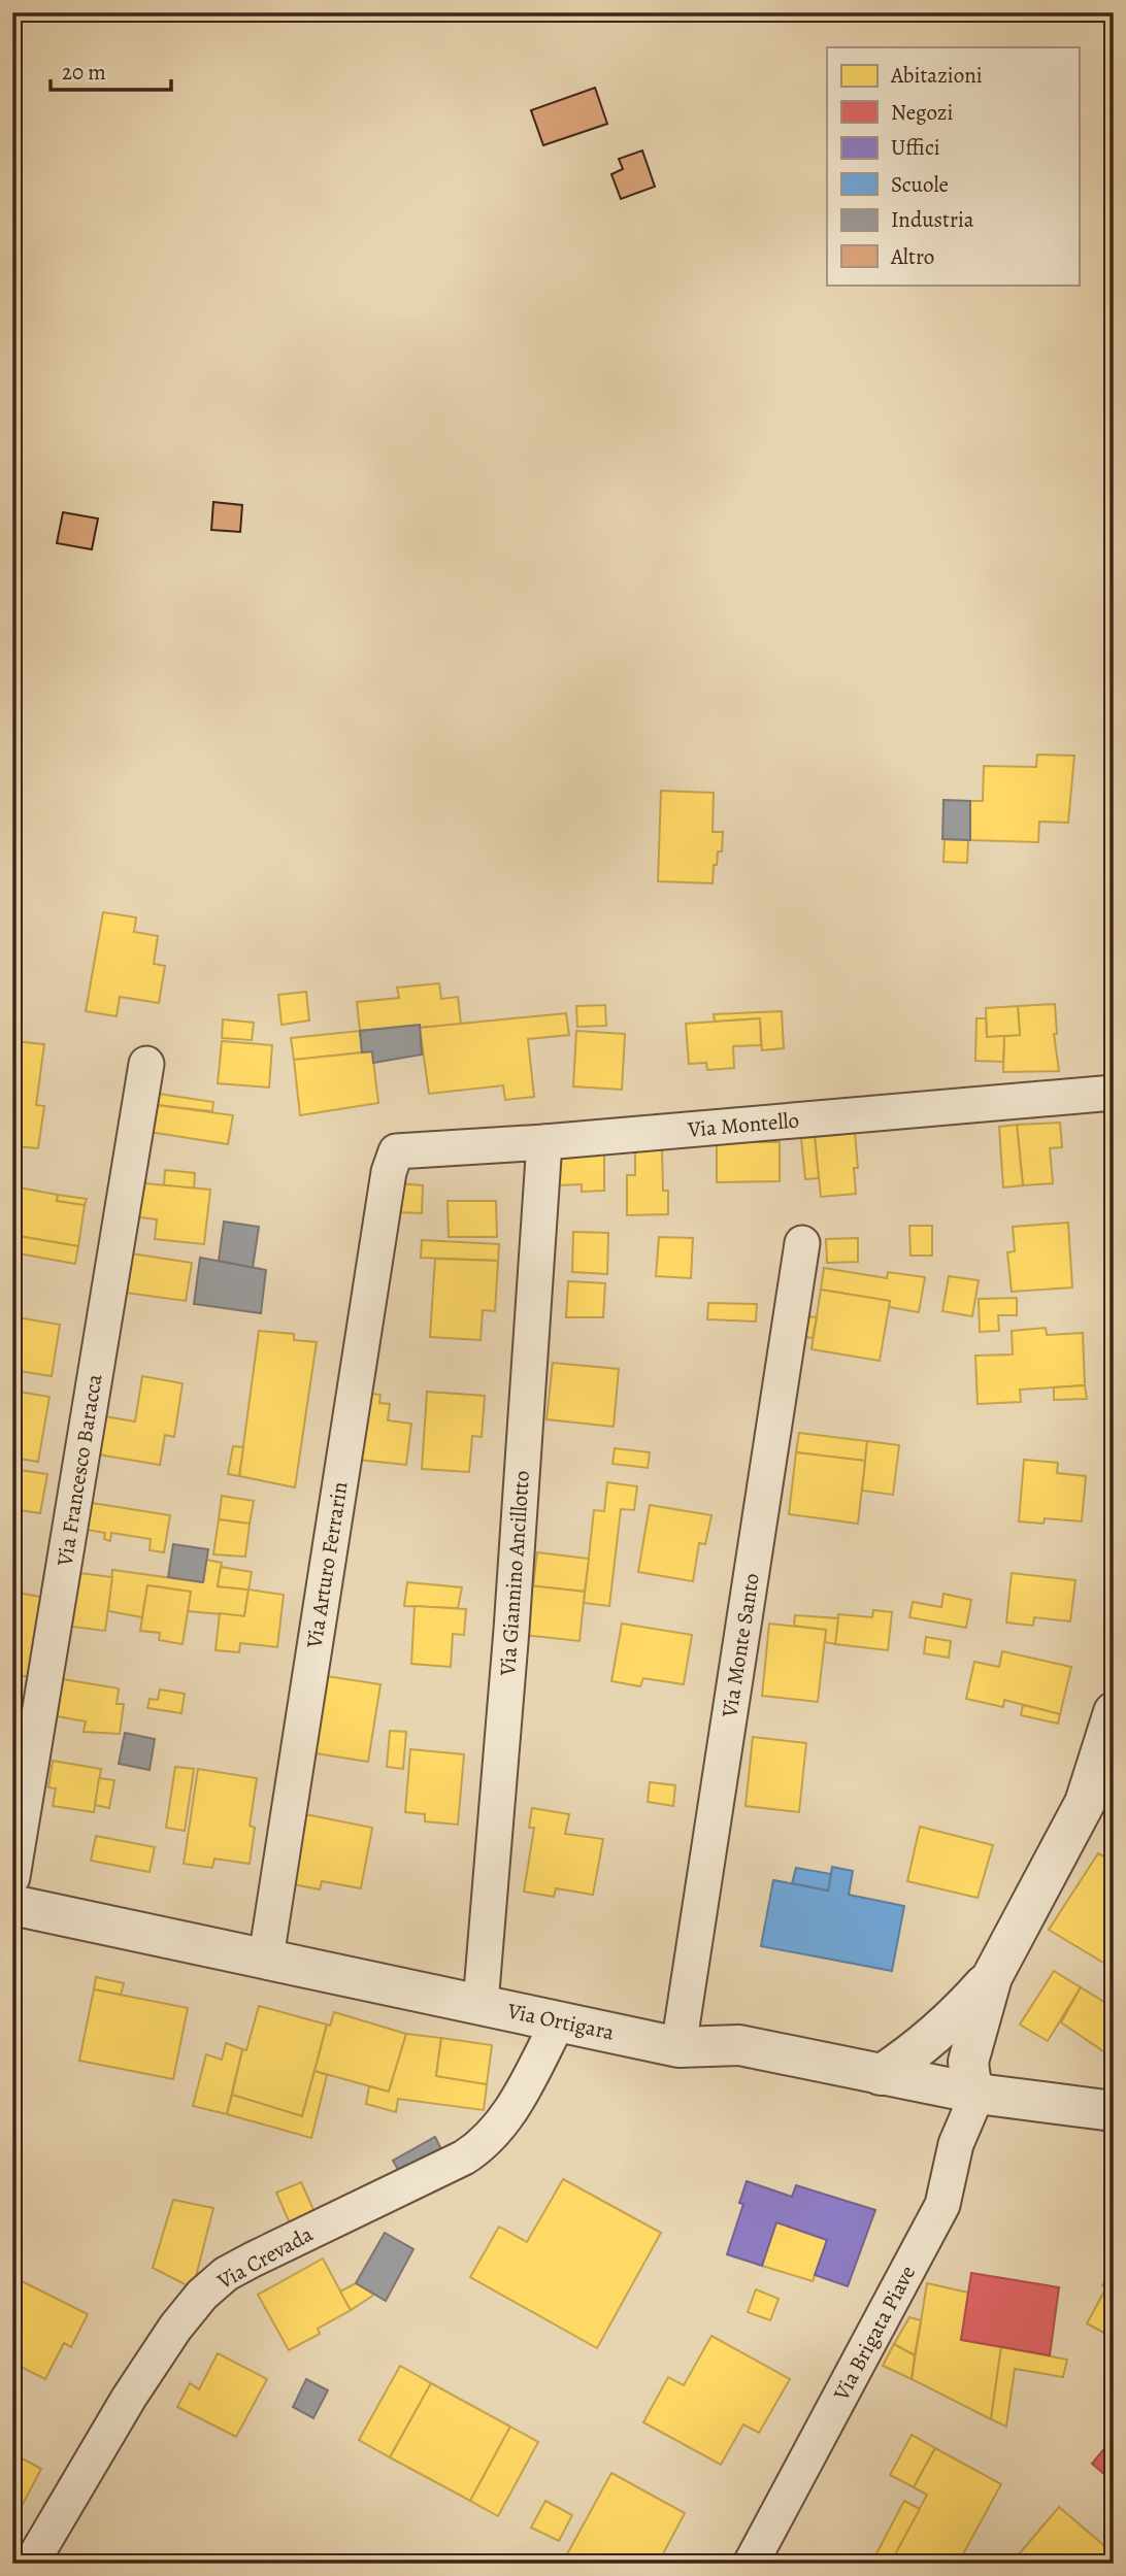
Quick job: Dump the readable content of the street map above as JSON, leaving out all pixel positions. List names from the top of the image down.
{
  "streets": {
    "street": [
      "Via Montello",
      "Via Francesco Baracca",
      "Via Arturo Ferrarin",
      "Via Giannino Ancillotto",
      "Via Monte Santo",
      "Via Ortigara",
      "Via Crevada",
      "Via Brigata Piave"
    ]
  },
  "crossings": [
    ["Via Montello", "Via Arturo Ferrarin"],
    ["Via Montello", "Via Giannino Ancillotto"],
    ["Via Arturo Ferrarin", "Via Ortigara"],
    ["Via Giannino Ancillotto", "Via Ortigara"],
    ["Via Monte Santo", "Via Ortigara"],
    ["Via Ortigara", "Via Crevada"],
    ["Via Ortigara", "Via Brigata Piave"]
  ],
  "legend": [
    "Abitazioni",
    "Negozi",
    "Uffici",
    "Scuole",
    "Industria",
    "Altro"
  ],
  "scale_bar": "20 m"
}
